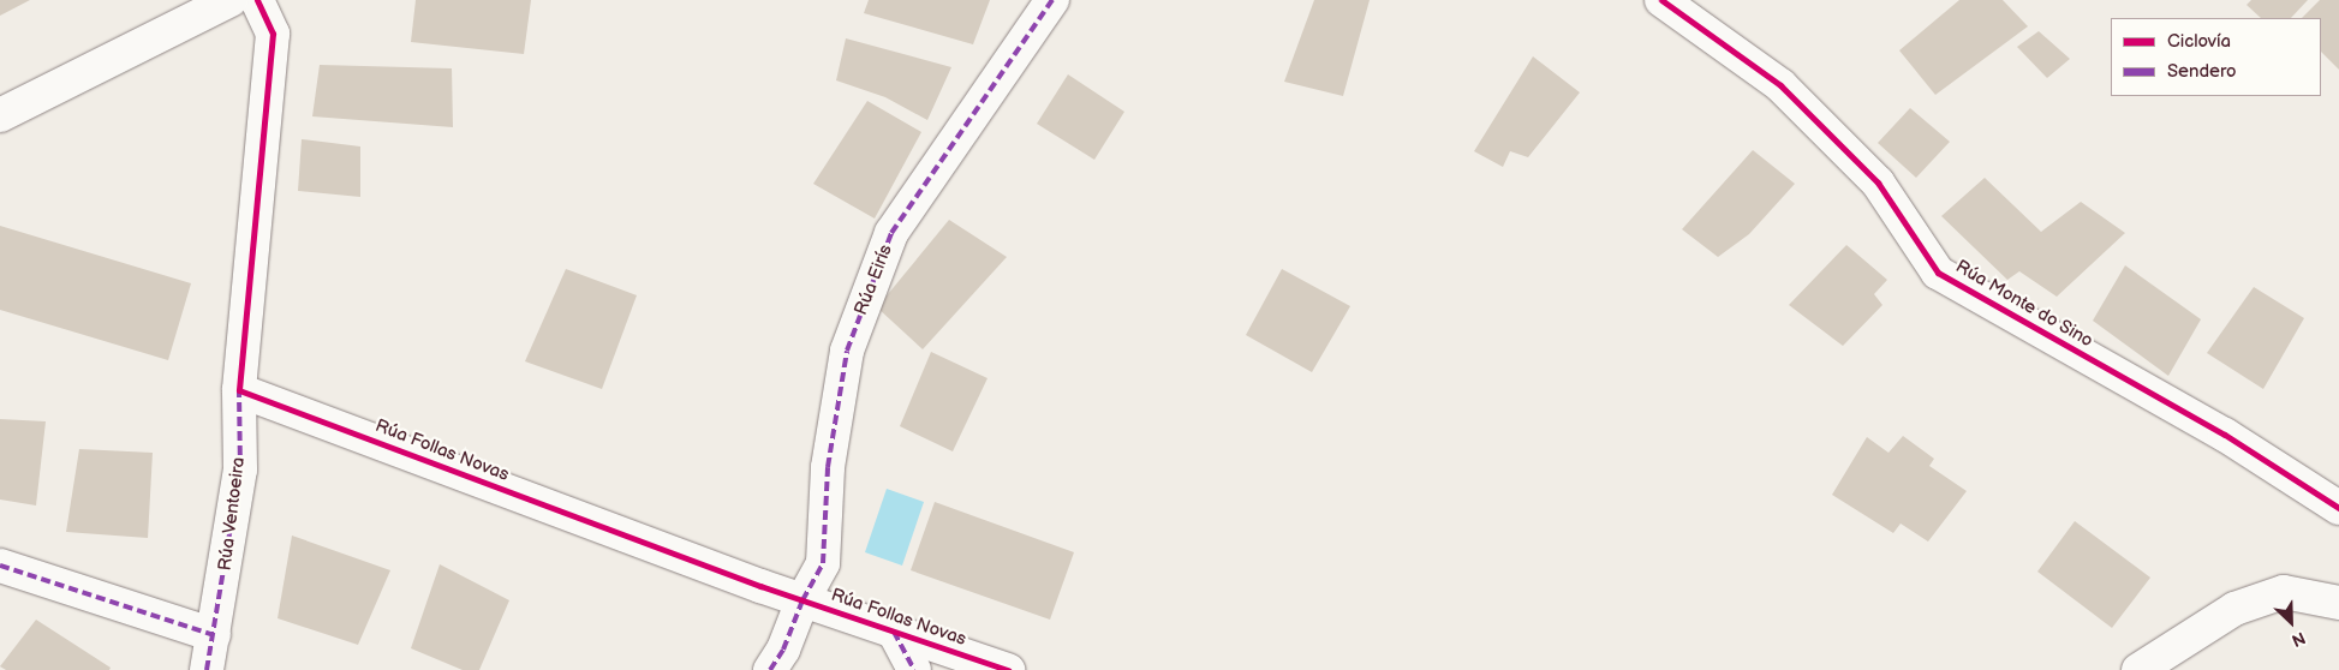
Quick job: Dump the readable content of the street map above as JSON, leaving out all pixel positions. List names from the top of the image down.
{
  "streets": {
    "street": [
      "Rúa Eirís",
      "Rúa Monte do Sino",
      "Rúa Follas Novas",
      "Rúa Ventoeira"
    ]
  },
  "crossings": [
    ["Rúa Eirís", "Rúa Follas Novas"],
    ["Rúa Follas Novas", "Rúa Ventoeira"]
  ],
  "legend": ["Ciclovía", "Sendero"],
  "north": "bottom right"
}
